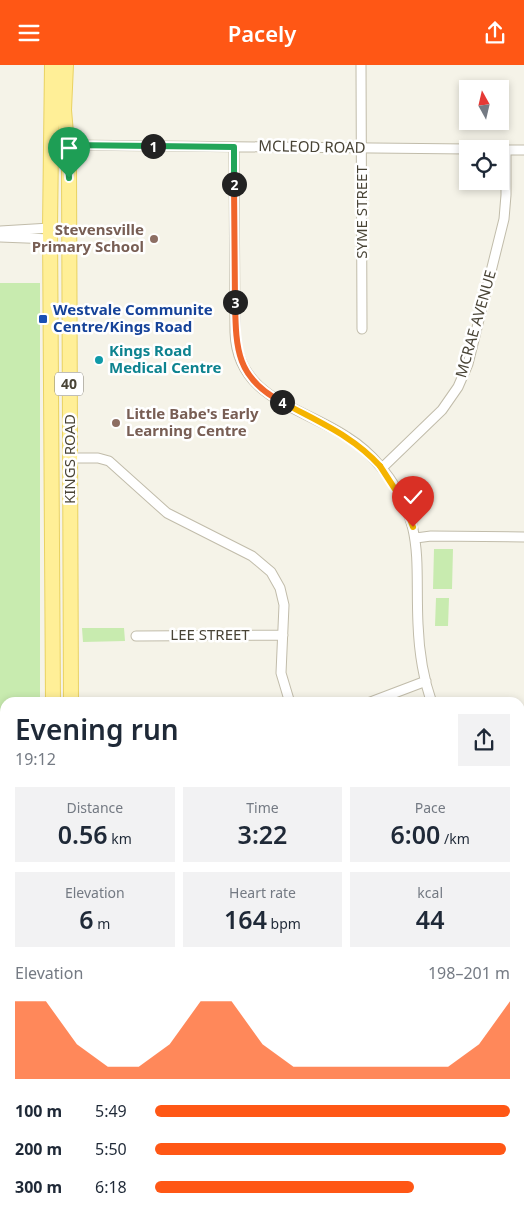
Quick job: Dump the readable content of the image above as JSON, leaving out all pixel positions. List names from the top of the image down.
{
  "streets": {
    "main road": ["40", "KINGS ROAD"],
    "street": [
      "MCLEOD ROAD",
      "SYME STREET",
      "MCRAE AVENUE",
      "LEE STREET"
    ]
  },
  "crossings": [
    ["MCLEOD ROAD", "SYME STREET"],
    ["MCLEOD ROAD", "KINGS ROAD"]
  ],
  "places": {
    "other": ["Stevensville Primary School", "Kings Road Medical Centre", "Little Babe's Early Learning Centre"],
    "transit": ["Westvale Communite Centre/Kings Road"]
  },
  "north": "top",
  "page": {
    "header": "Pacely",
    "pins": [
      "1",
      "2",
      "3",
      "4"
    ],
    "heading": ["Evening run", "19:12"],
    "stats": [
      ["Distance", "0.56 km"],
      ["Time", "3:22"],
      ["Pace", "6:00 /km"],
      ["Elevation", "6 m"],
      ["Heart rate", "164 bpm"],
      ["kcal", "44"]
    ],
    "chart": ["Elevation", "198–201 m"],
    "list": [
      {
        "name": "100 m",
        "note": "5:49"
      },
      {
        "name": "200 m",
        "note": "5:50"
      },
      {
        "name": "300 m",
        "note": "6:18"
      }
    ]
  }
}
